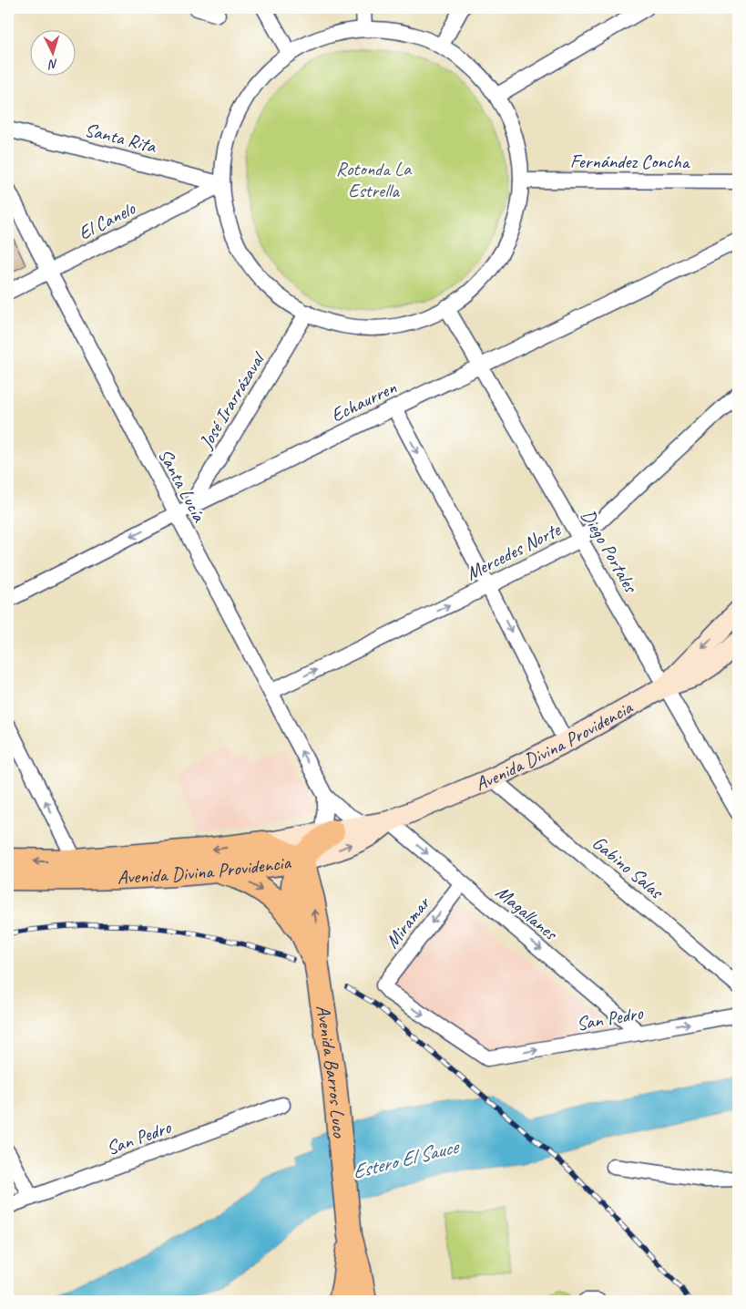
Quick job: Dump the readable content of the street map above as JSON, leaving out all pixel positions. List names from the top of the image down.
{
  "streets": {
    "main road": ["Avenida Divina Providencia", "Avenida Barros Luco"],
    "street": [
      "Santa Rita",
      "Fernández Concha",
      "El Canelo",
      "José Irarrázaval",
      "Echaurren",
      "Santa Lucía",
      "Diego Portales",
      "Mercedes Norte",
      "Gabino Salas",
      "Magallanes",
      "Miramar",
      "San Pedro"
    ]
  },
  "crossings": [
    ["Santa Rita", "El Canelo"],
    ["El Canelo", "Santa Lucía"],
    ["José Irarrázaval", "Echaurren"],
    ["José Irarrázaval", "Santa Lucía"],
    ["Echaurren", "Santa Lucía"],
    ["Echaurren", "Diego Portales"],
    ["Santa Lucía", "Mercedes Norte"],
    ["Santa Lucía", "Avenida Divina Providencia"],
    ["Diego Portales", "Mercedes Norte"],
    ["Diego Portales", "Avenida Divina Providencia"],
    ["Avenida Divina Providencia", "Gabino Salas"],
    ["Avenida Divina Providencia", "Magallanes"],
    ["Avenida Divina Providencia", "Avenida Barros Luco"],
    ["Magallanes", "Miramar"],
    ["Magallanes", "San Pedro"],
    ["Miramar", "San Pedro"]
  ],
  "one_way": ["Mercedes Norte", "Magallanes", "San Pedro"],
  "water": ["Estero El Sauce"],
  "parks": ["Rotonda La Estrella"],
  "north": "bottom"
}
